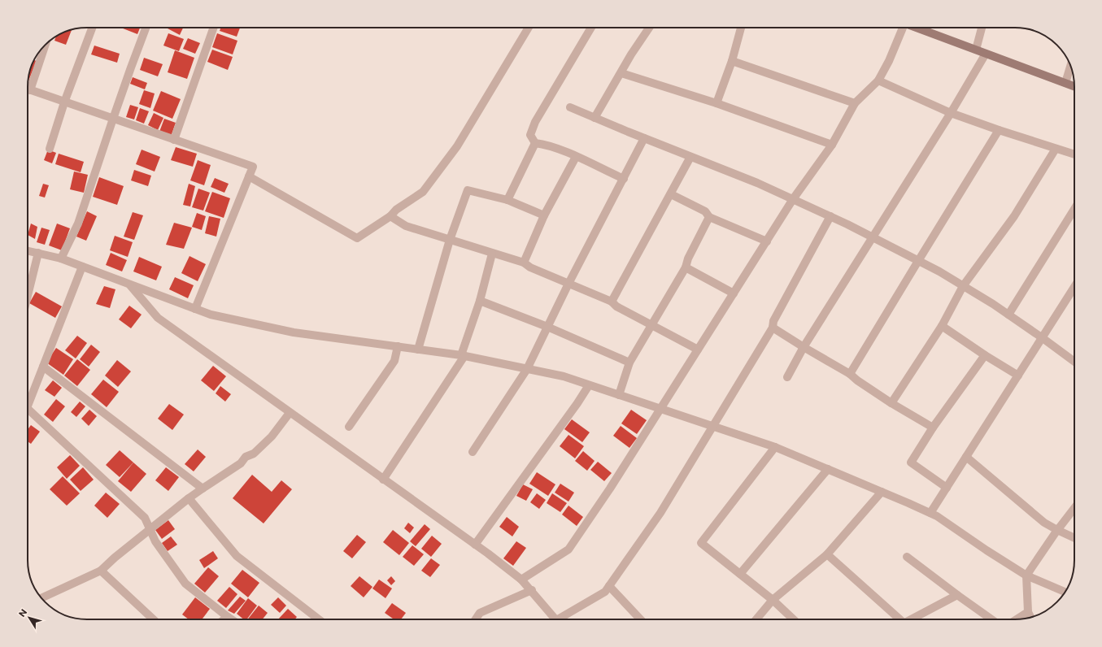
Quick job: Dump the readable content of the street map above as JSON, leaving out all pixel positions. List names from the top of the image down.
{
  "north": "top left"
}
